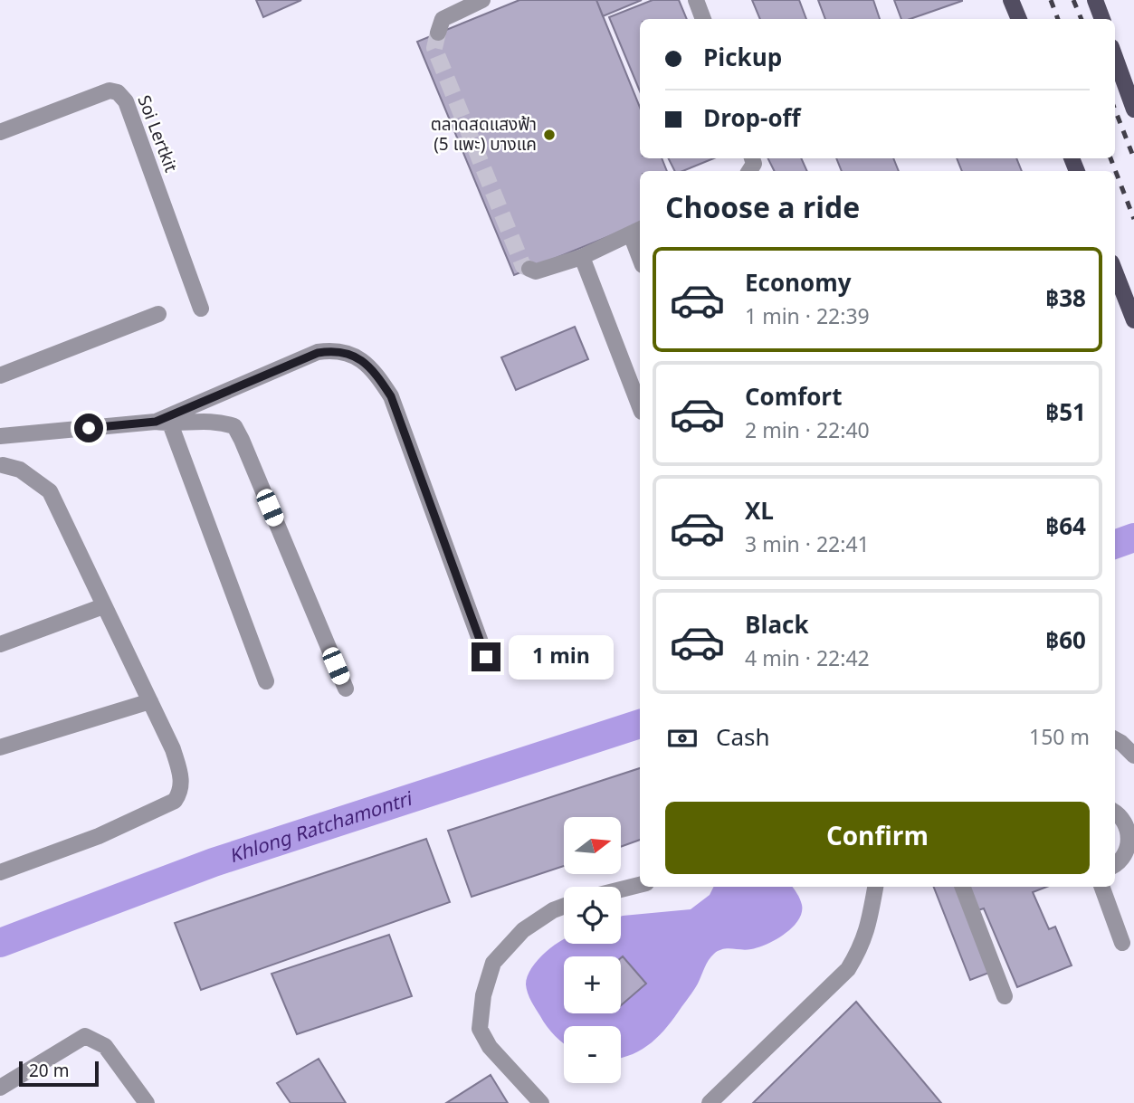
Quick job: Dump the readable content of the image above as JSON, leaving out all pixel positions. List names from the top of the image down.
{
  "streets": {
    "street": ["Soi Lertkit"]
  },
  "water": ["Khlong Ratchamontri"],
  "places": ["ตลาดสดแสงฟ้า (5 แพะ) บางแค"],
  "scale_bar": "20 m",
  "north": "right",
  "page": {
    "banner": ["Pickup", "Drop-off"],
    "heading": "Choose a ride",
    "list": [
      {
        "name": "Economy",
        "note": "1 min · 22:39",
        "value": "฿38"
      },
      {
        "name": "Comfort",
        "note": "2 min · 22:40",
        "value": "฿51"
      },
      {
        "name": "XL",
        "note": "3 min · 22:41",
        "value": "฿64"
      },
      {
        "name": "Black",
        "note": "4 min · 22:42",
        "value": "฿60"
      }
    ],
    "bubble": "1 min",
    "pay": ["Cash", "150 m"],
    "buttons": "Confirm",
    "map_buttons": ["+", "−"],
    "scale": "20 m"
  }
}
